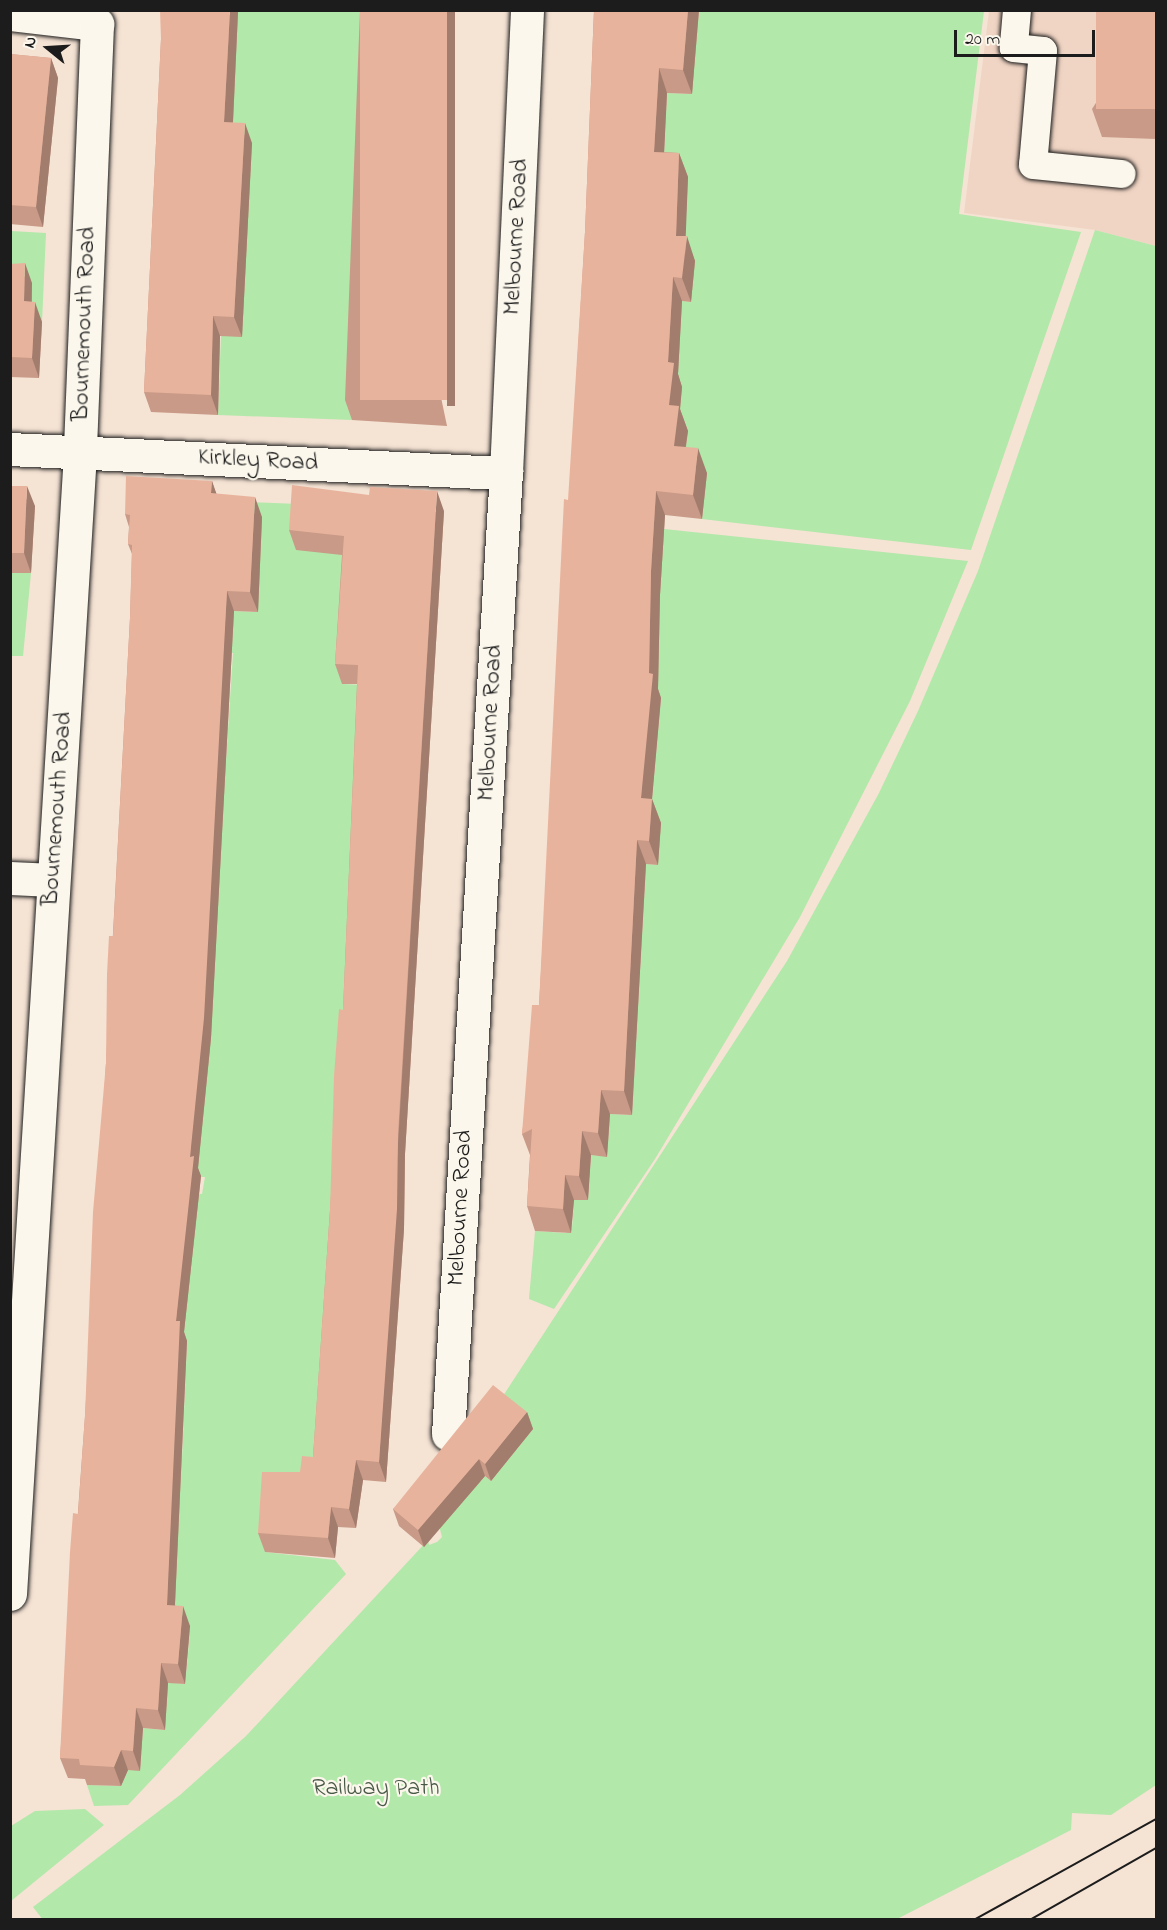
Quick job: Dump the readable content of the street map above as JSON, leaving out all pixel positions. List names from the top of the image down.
{
  "streets": {
    "street": ["Melbourne Road", "Bournemouth Road", "Kirkley Road"]
  },
  "crossings": [
    ["Melbourne Road", "Kirkley Road"],
    ["Bournemouth Road", "Kirkley Road"]
  ],
  "parks": ["Railway Path"],
  "scale_bar": "20 m",
  "north": "left"
}
